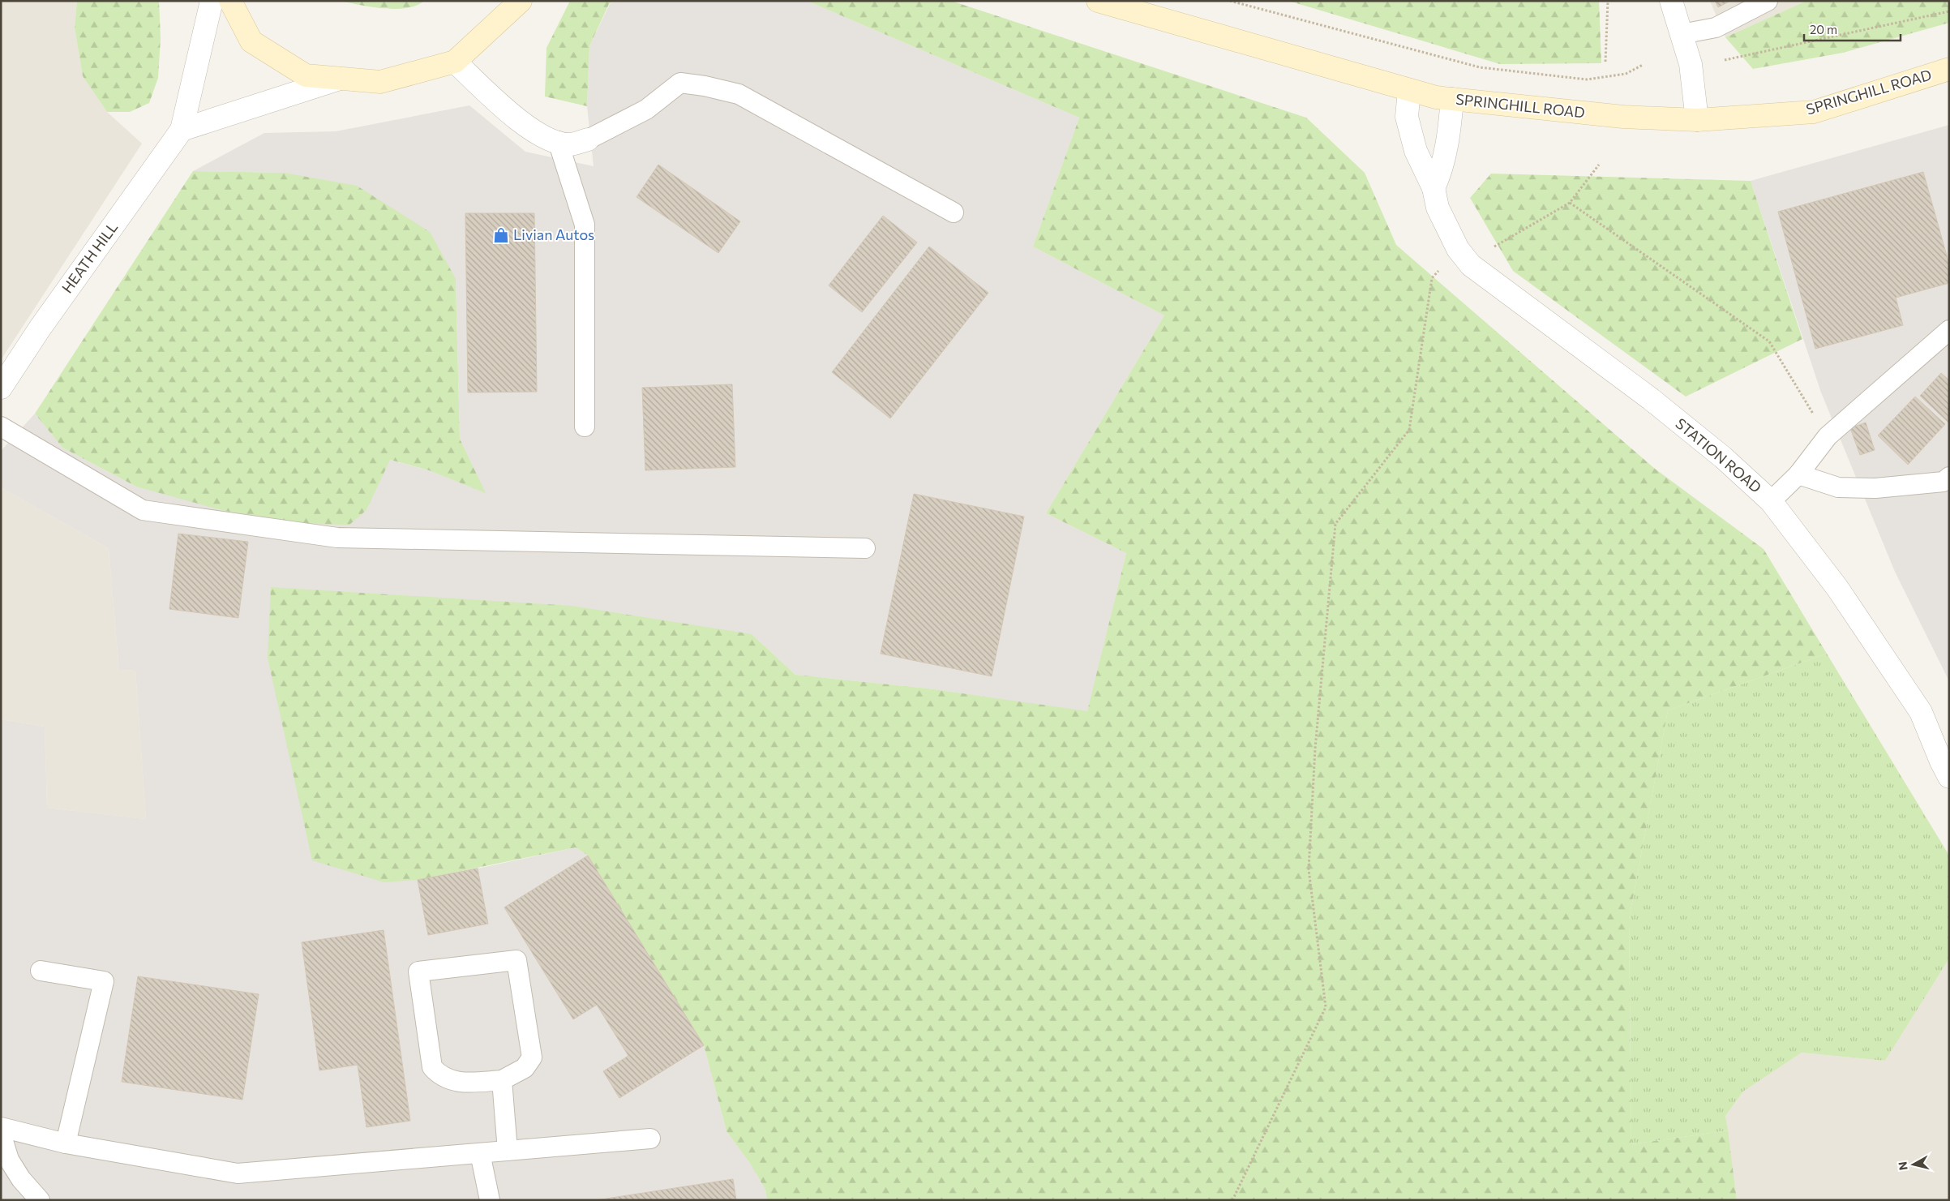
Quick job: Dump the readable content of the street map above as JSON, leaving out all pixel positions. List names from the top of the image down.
{
  "streets": {
    "main road": ["SPRINGHILL ROAD"],
    "street": ["HEATH HILL", "STATION ROAD"]
  },
  "crossings": [
    ["SPRINGHILL ROAD", "STATION ROAD"]
  ],
  "places": {
    "shop": ["Livian Autos"]
  },
  "scale_bar": "20 m",
  "north": "left"
}
